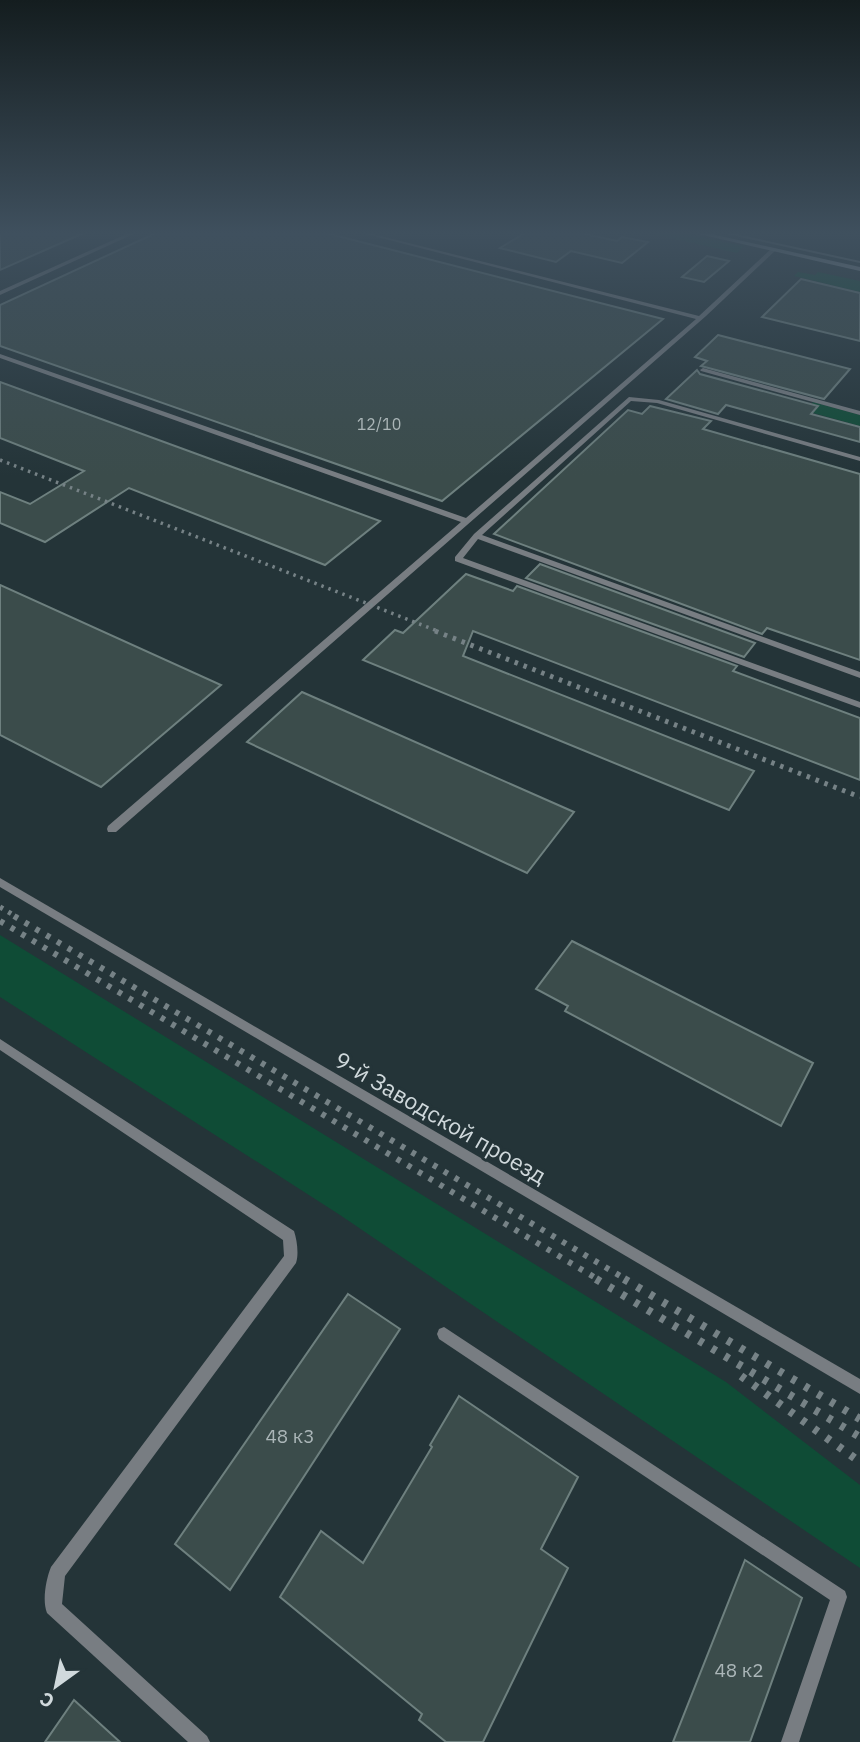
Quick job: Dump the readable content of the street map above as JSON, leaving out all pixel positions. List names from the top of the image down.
{
  "streets": {
    "lane": ["9-й Заводской проезд"]
  },
  "house_numbers": ["12/10", "48 к3", "48 к2"],
  "north": "bottom left"
}
